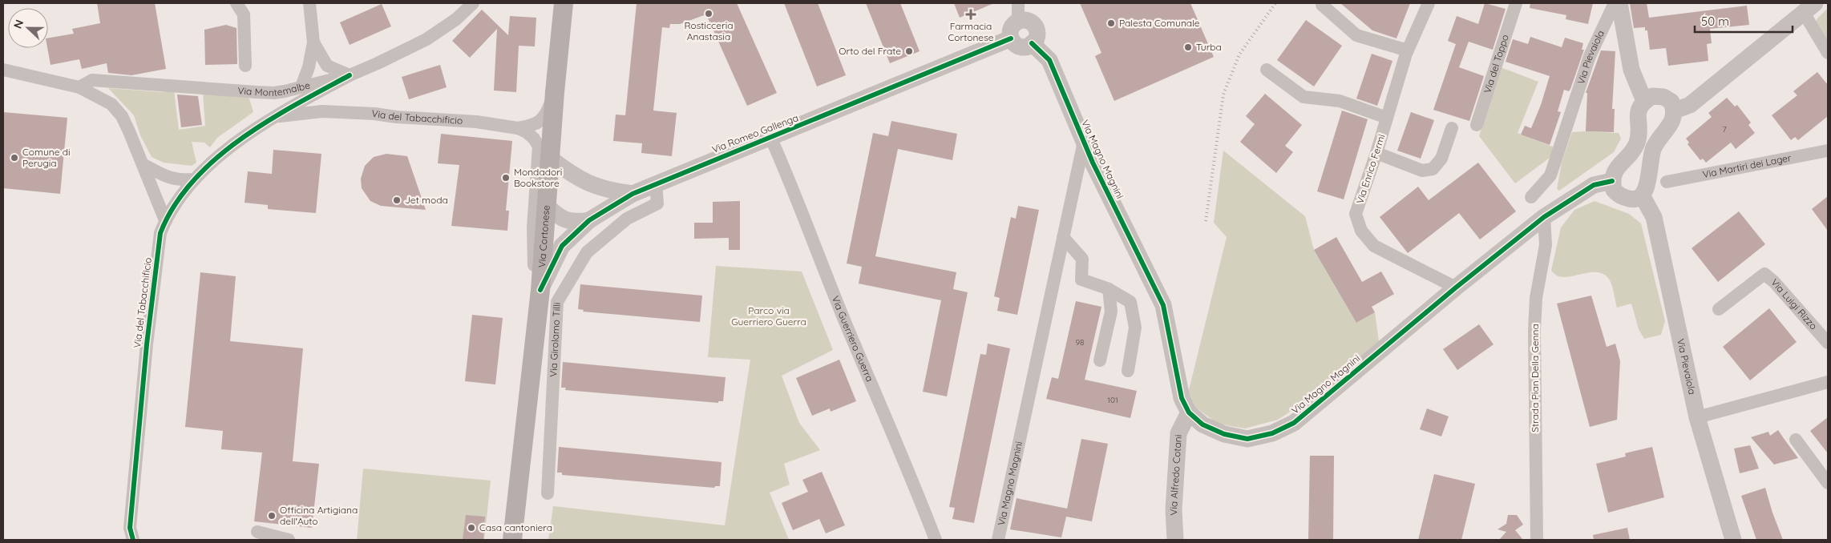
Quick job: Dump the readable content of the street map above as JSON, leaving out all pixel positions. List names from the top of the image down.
{
  "streets": {
    "main road": ["Via Cortonese"],
    "street": [
      "Via Pievaiola",
      "Via del Toppo",
      "Via Montemalbe",
      "Via del Tabacchificio",
      "Via Romeo Gallenga",
      "Via Magno Magnini",
      "Via Martiri dei Lager",
      "Via Enrico Fermi",
      "Via Luigi Rizzo",
      "Via Guerriero Guerra",
      "Via Girolamo Tilli",
      "Strada Pian Della Genna",
      "Via Alfredo Cotani"
    ]
  },
  "crossings": [
    ["Via del Tabacchificio", "Via Cortonese"],
    ["Via Romeo Gallenga", "Via Magno Magnini"],
    ["Via Romeo Gallenga", "Via Cortonese"],
    ["Via Romeo Gallenga", "Via Guerriero Guerra"],
    ["Via Romeo Gallenga", "Via Girolamo Tilli"],
    ["Via Magno Magnini", "Via Enrico Fermi"],
    ["Via Magno Magnini", "Strada Pian Della Genna"],
    ["Via Magno Magnini", "Via Alfredo Cotani"]
  ],
  "parks": ["Parco via Guerriero Guerra"],
  "places": {
    "other": [
      "Rosticceria Anastasia",
      "Palesta Comunale",
      "Turba",
      "Orto del Frate",
      "Comune di Perugia",
      "Mondadori Bookstore",
      "Jet moda",
      "Officina Artigiana dell'Auto",
      "Casa cantoniera"
    ],
    "health": ["Farmacia Cortonese"]
  },
  "house_numbers": ["7", "98", "101"],
  "scale_bar": "50 m",
  "north": "left"
}
